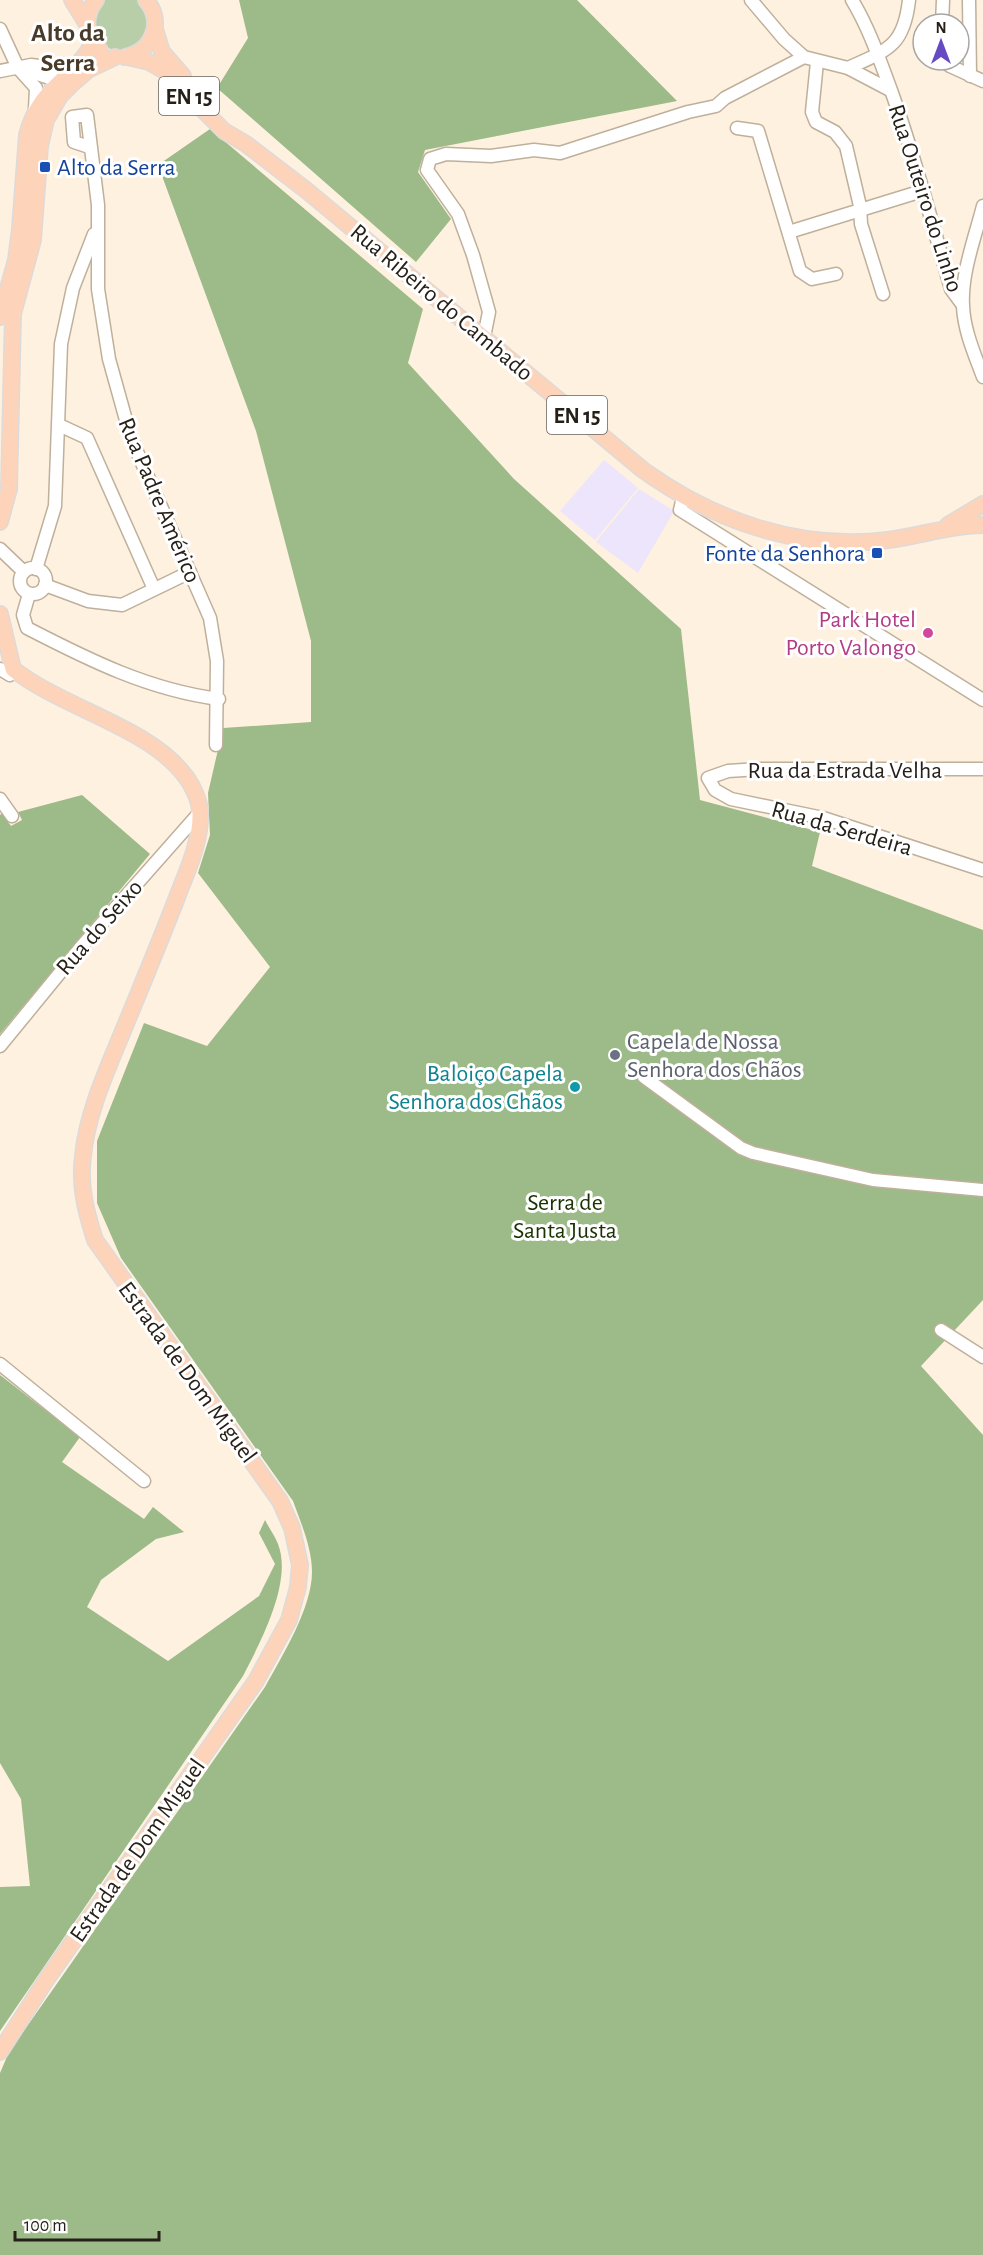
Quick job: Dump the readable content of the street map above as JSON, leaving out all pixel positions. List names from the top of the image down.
{
  "streets": {
    "main road": ["EN 15", "Rua Ribeiro do Cambado", "Estrada de Dom Miguel"],
    "street": [
      "Rua Outeiro do Linho",
      "Rua Padre Américo",
      "Rua da Estrada Velha",
      "Rua da Serdeira",
      "Rua do Seixo"
    ]
  },
  "crossings": [
    ["EN 15", "Rua Ribeiro do Cambado"],
    ["Rua da Estrada Velha", "Rua da Serdeira"],
    ["Rua do Seixo", "Estrada de Dom Miguel"]
  ],
  "districts": ["Alto da Serra"],
  "parks": ["Serra de Santa Justa"],
  "places": {
    "transit": ["Alto da Serra", "Fonte da Senhora"],
    "other": ["Park Hotel Porto Valongo", "Capela de Nossa Senhora dos Chãos", "Baloiço Capela Senhora dos Chãos"]
  },
  "scale_bar": "100 m",
  "north": "top"
}
